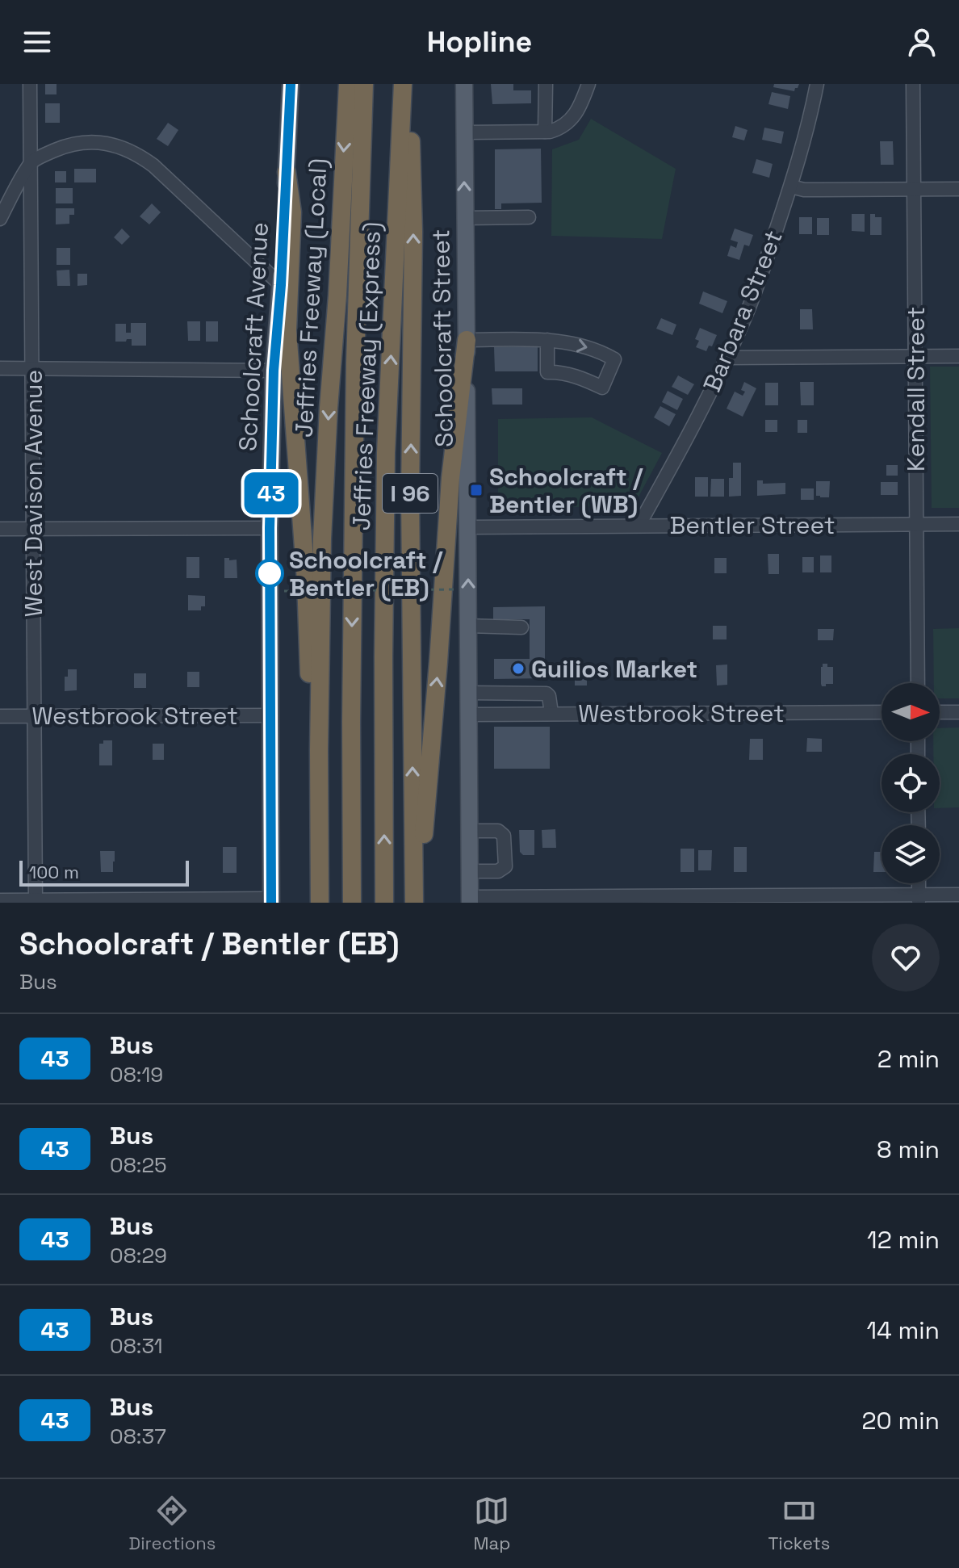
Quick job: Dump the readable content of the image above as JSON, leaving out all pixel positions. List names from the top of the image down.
{
  "streets": {
    "highway": ["Jeffries Freeway (Local)", "Jeffries Freeway (Express)", "I 96"],
    "main road": ["Schoolcraft Avenue", "Schoolcraft Street"],
    "street": [
      "Barbara Street",
      "Kendall Street",
      "West Davison Avenue",
      "Bentler Street",
      "Westbrook Street"
    ]
  },
  "crossings": [
    ["Barbara Street", "Bentler Street"],
    ["Schoolcraft Avenue", "Westbrook Street"],
    ["Schoolcraft Street", "Bentler Street"],
    ["Schoolcraft Street", "Westbrook Street"],
    ["Kendall Street", "Bentler Street"],
    ["West Davison Avenue", "Westbrook Street"]
  ],
  "places": {
    "transit": ["Schoolcraft / Bentler (WB)"],
    "other": ["Schoolcraft / Bentler (EB)", "Guilios Market"]
  },
  "lines": ["bus line 43"],
  "scale_bar": "100 m",
  "north": "right",
  "page": {
    "header": "Hopline",
    "on_map": "43",
    "scale": "100 m",
    "heading": ["Schoolcraft / Bentler (EB)", "Bus"],
    "list": [
      {
        "mark": "43",
        "name": "Bus",
        "note": "08:19",
        "value": "2 min"
      },
      {
        "mark": "43",
        "name": "Bus",
        "note": "08:25",
        "value": "8 min"
      },
      {
        "mark": "43",
        "name": "Bus",
        "note": "08:29",
        "value": "12 min"
      },
      {
        "mark": "43",
        "name": "Bus",
        "note": "08:31",
        "value": "14 min"
      },
      {
        "mark": "43",
        "name": "Bus",
        "note": "08:37",
        "value": "20 min"
      }
    ],
    "tabs": ["Directions", "Map", "Tickets"]
  }
}
